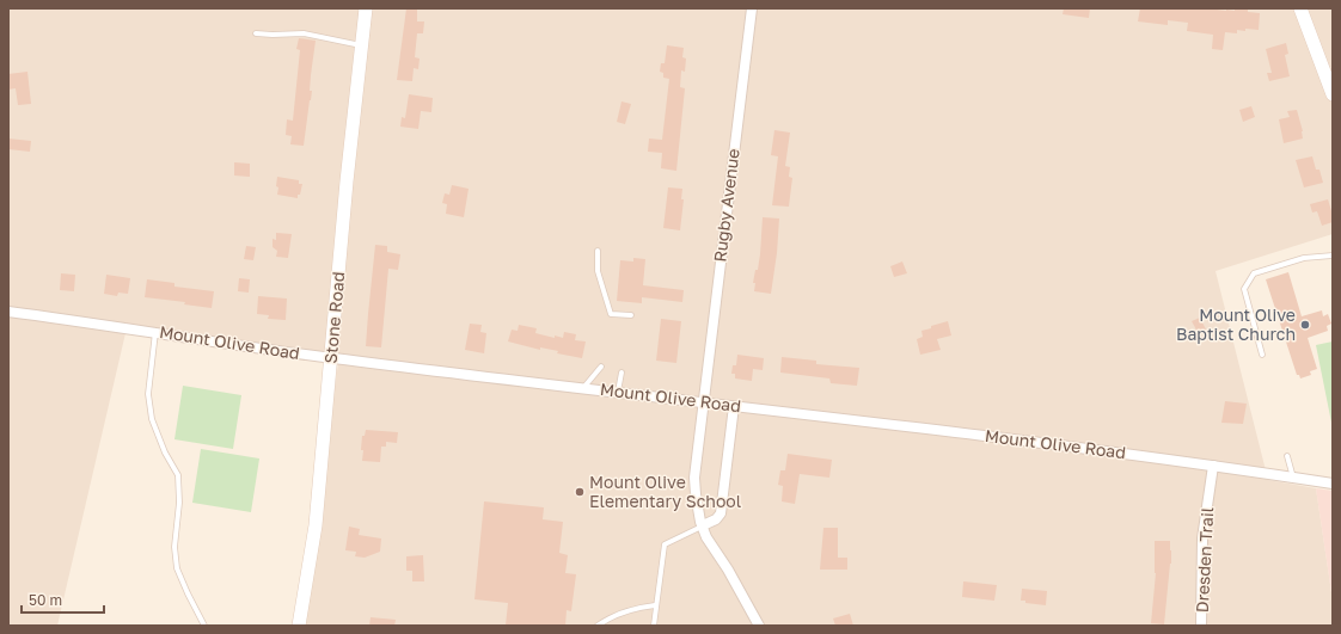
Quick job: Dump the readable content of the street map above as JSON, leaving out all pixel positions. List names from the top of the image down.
{
  "streets": {
    "street": [
      "Rugby Avenue",
      "Stone Road",
      "Mount Olive Road",
      "Dresden Trail"
    ]
  },
  "crossings": [
    ["Rugby Avenue", "Mount Olive Road"],
    ["Stone Road", "Mount Olive Road"],
    ["Mount Olive Road", "Dresden Trail"]
  ],
  "places": ["Mount Olive Baptist Church", "Mount Olive Elementary School"],
  "scale_bar": "50 m"
}
